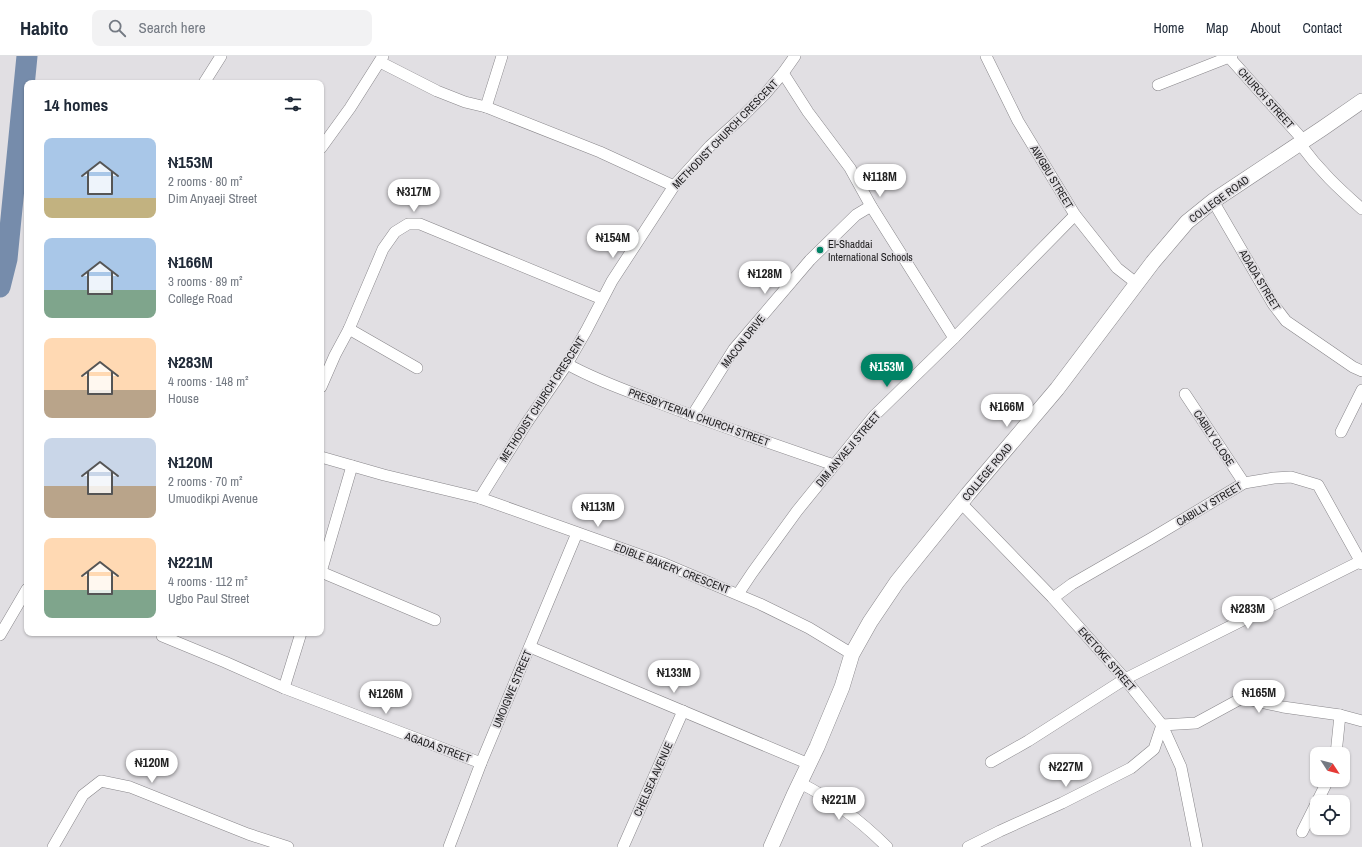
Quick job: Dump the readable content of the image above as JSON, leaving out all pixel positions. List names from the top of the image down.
{
  "streets": {
    "main road": ["COLLEGE ROAD"],
    "street": [
      "CHURCH STREET",
      "METHODIST CHURCH CRESCENT",
      "AWGBU STREET",
      "ADADA STREET",
      "MACON DRIVE",
      "PRESBYTERIAN CHURCH STREET",
      "CABILY CLOSE",
      "DIM ANYAEJI STREET",
      "CABILLY STREET",
      "EDIBLE BAKERY CRESCENT",
      "EKETOKE STREET",
      "UMOIGWE STREET",
      "AGADA STREET",
      "CHELSEA AVENUE"
    ]
  },
  "crossings": [
    ["CHURCH STREET", "COLLEGE ROAD"],
    ["METHODIST CHURCH CRESCENT", "PRESBYTERIAN CHURCH STREET"],
    ["METHODIST CHURCH CRESCENT", "EDIBLE BAKERY CRESCENT"],
    ["AWGBU STREET", "COLLEGE ROAD"],
    ["AWGBU STREET", "DIM ANYAEJI STREET"],
    ["COLLEGE ROAD", "ADADA STREET"],
    ["COLLEGE ROAD", "EDIBLE BAKERY CRESCENT"],
    ["COLLEGE ROAD", "EKETOKE STREET"],
    ["MACON DRIVE", "PRESBYTERIAN CHURCH STREET"],
    ["PRESBYTERIAN CHURCH STREET", "DIM ANYAEJI STREET"],
    ["CABILY CLOSE", "CABILLY STREET"],
    ["DIM ANYAEJI STREET", "EDIBLE BAKERY CRESCENT"],
    ["CABILLY STREET", "EKETOKE STREET"],
    ["EDIBLE BAKERY CRESCENT", "UMOIGWE STREET"],
    ["UMOIGWE STREET", "AGADA STREET"]
  ],
  "places": ["El-Shaddai International Schools"],
  "north": "bottom right",
  "page": {
    "header": "Habito",
    "search": "Search here",
    "nav": [
      "Home",
      "Map",
      "About",
      "Contact"
    ],
    "heading": "14 homes",
    "list": [
      {
        "name": "₦153M",
        "note": "2 rooms · 80 m² · Dim Anyaeji Street"
      },
      {
        "name": "₦166M",
        "note": "3 rooms · 89 m² · College Road"
      },
      {
        "name": "₦283M",
        "note": "4 rooms · 148 m² · House"
      },
      {
        "name": "₦120M",
        "note": "2 rooms · 70 m² · Umuodikpi Avenue"
      },
      {
        "name": "₦221M",
        "note": "4 rooms · 112 m² · Ugbo Paul Street"
      }
    ],
    "price": [
      "₦118M",
      "₦317M",
      "₦154M",
      "₦128M",
      "₦153M",
      "₦166M",
      "₦113M",
      "₦283M",
      "₦133M",
      "₦165M",
      "₦126M",
      "₦120M",
      "₦227M",
      "₦221M"
    ]
  }
}
